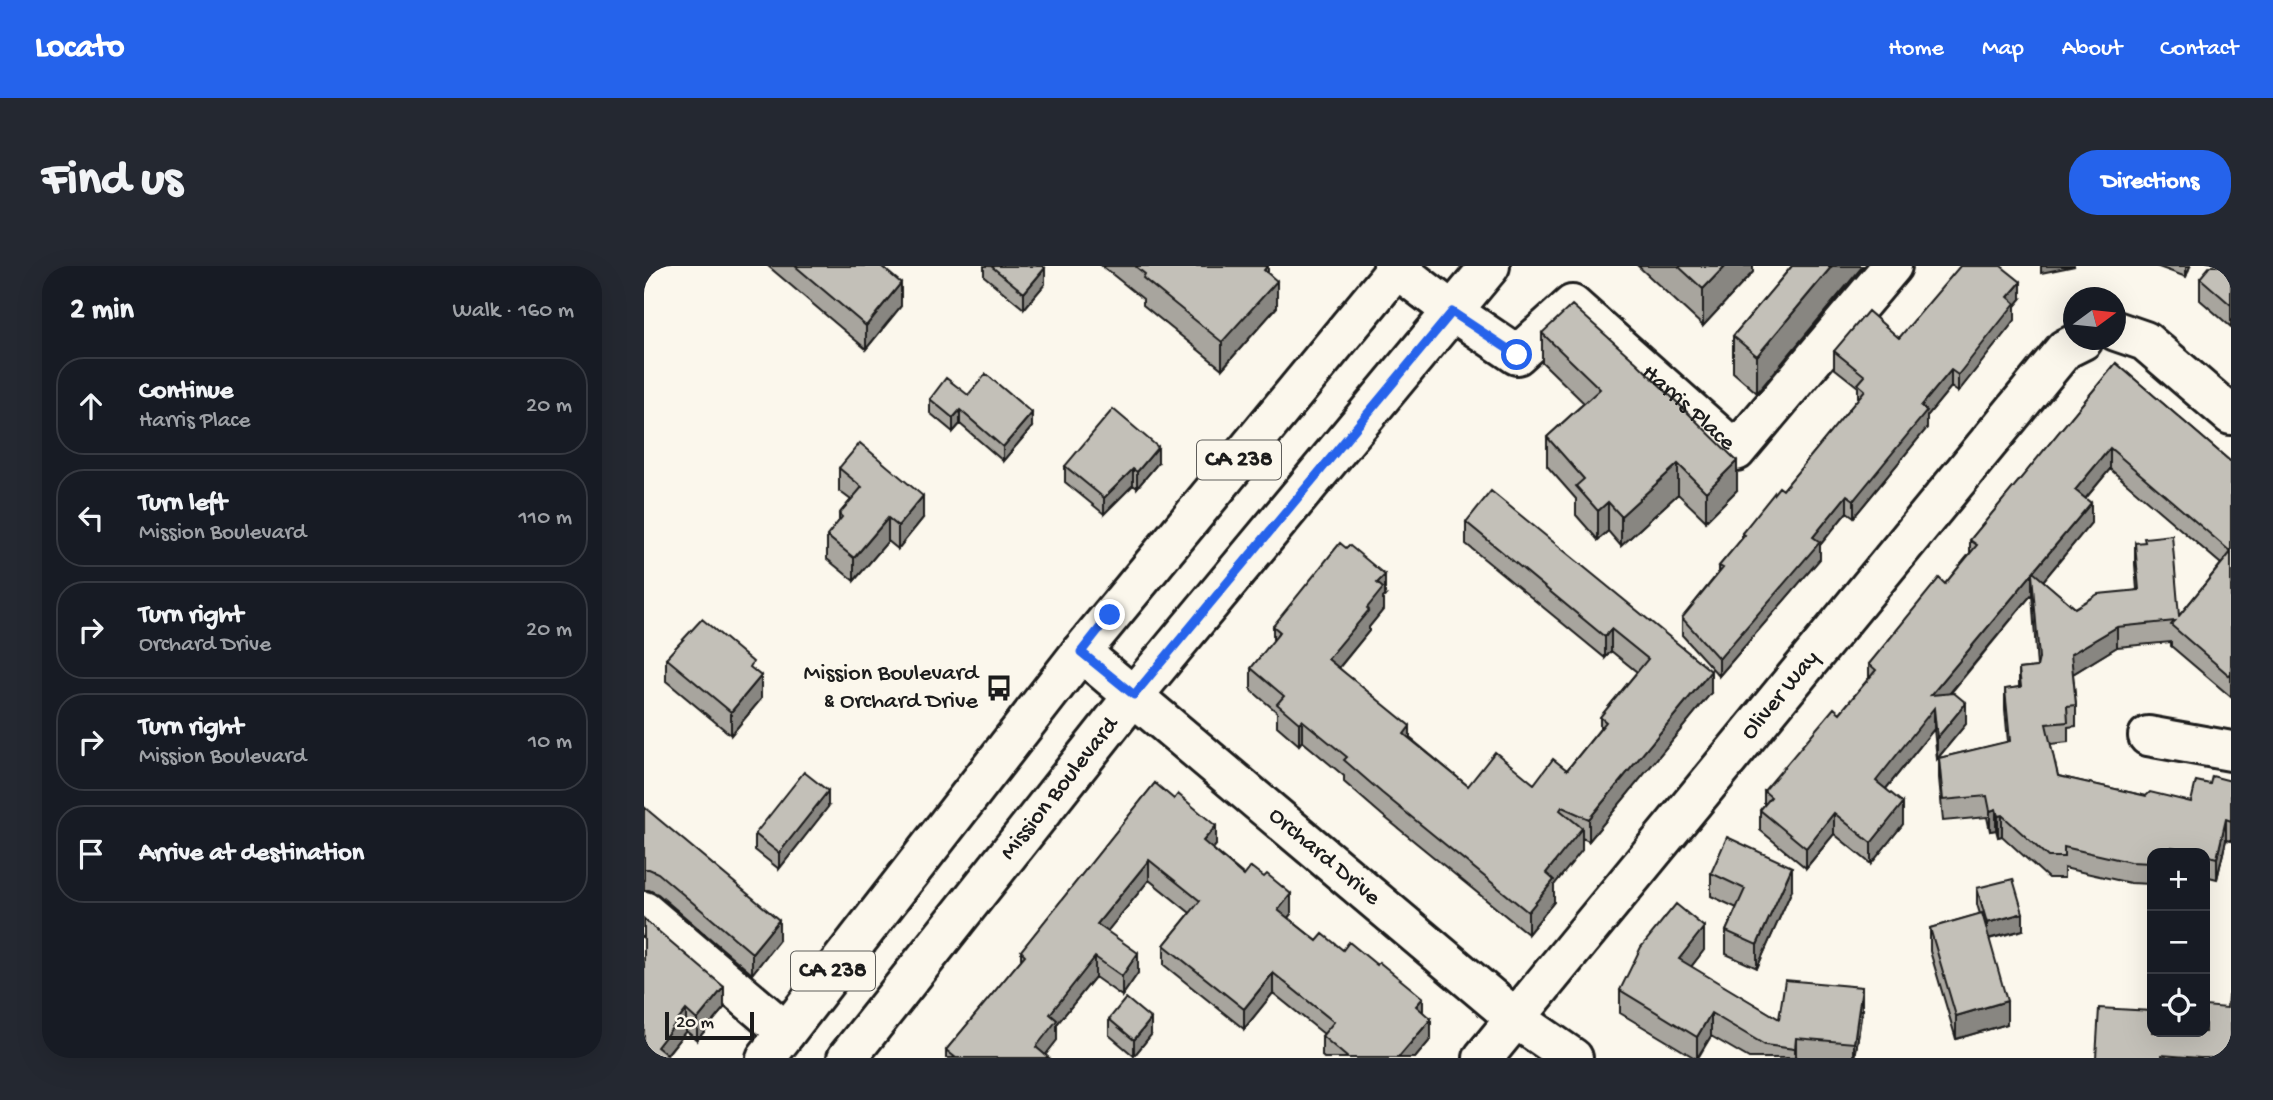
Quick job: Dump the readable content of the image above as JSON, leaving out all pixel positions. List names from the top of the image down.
{
  "streets": {
    "street": [
      "Harris Place",
      "CA 238",
      "Oliver Way",
      "Mission Boulevard",
      "Orchard Drive"
    ]
  },
  "crossings": [
    ["Harris Place", "Mission Boulevard"],
    ["CA 238", "Orchard Drive"],
    ["Oliver Way", "Orchard Drive"],
    ["Mission Boulevard", "Orchard Drive"]
  ],
  "places": {
    "bus stop": ["Mission Boulevard & Orchard Drive"]
  },
  "scale_bar": "20 m",
  "north": "right",
  "page": {
    "header": "Locato",
    "nav": [
      "Home",
      "Map",
      "About",
      "Contact"
    ],
    "buttons": "Directions",
    "title": "Find us",
    "heading": ["2 min", "Walk · 160 m"],
    "list": [
      ["Continue", "Harris Place", "20 m"],
      ["Turn left", "Mission Boulevard", "110 m"],
      ["Turn right", "Orchard Drive", "20 m"],
      ["Turn right", "Mission Boulevard", "10 m"],
      "Arrive at destination"
    ],
    "map_buttons": ["+", "−"],
    "scale": "20 m"
  }
}
